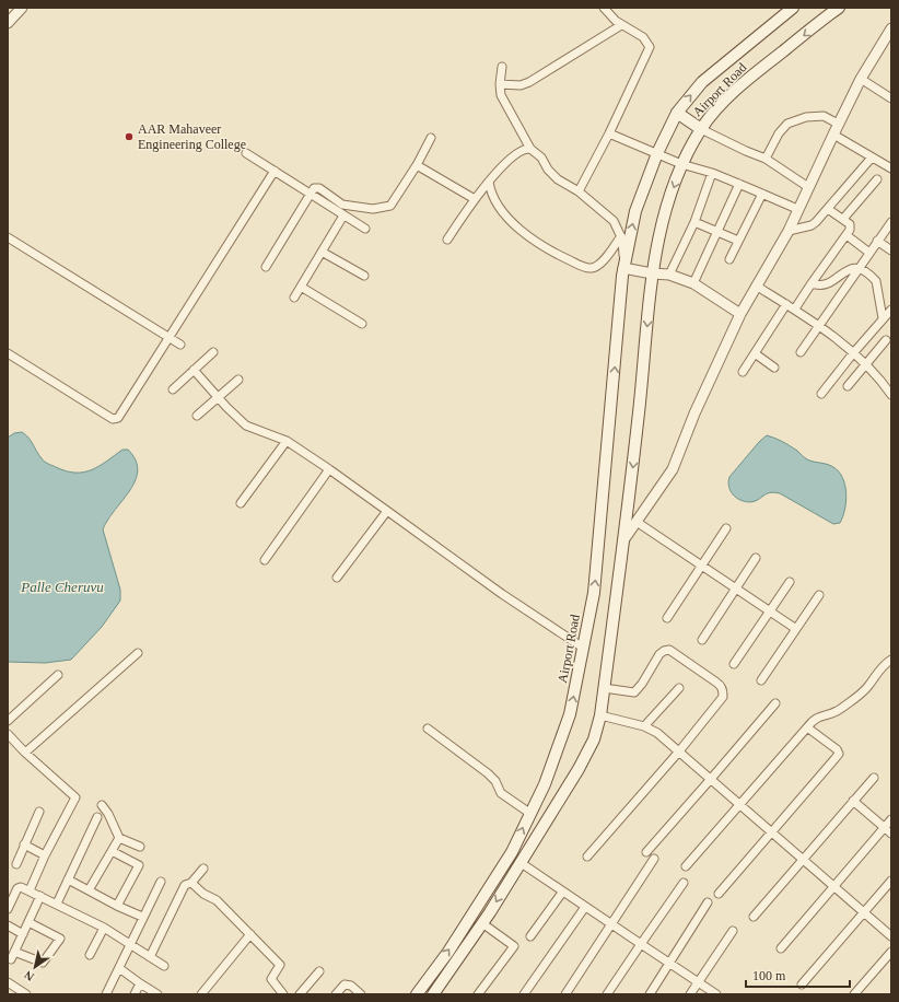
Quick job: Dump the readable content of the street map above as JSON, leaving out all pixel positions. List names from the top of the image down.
{
  "streets": {
    "main road": ["Airport Road"]
  },
  "water": ["Palle Cheruvu"],
  "places": ["AAR Mahaveer Engineering College"],
  "scale_bar": "100 m",
  "north": "bottom left"
}
